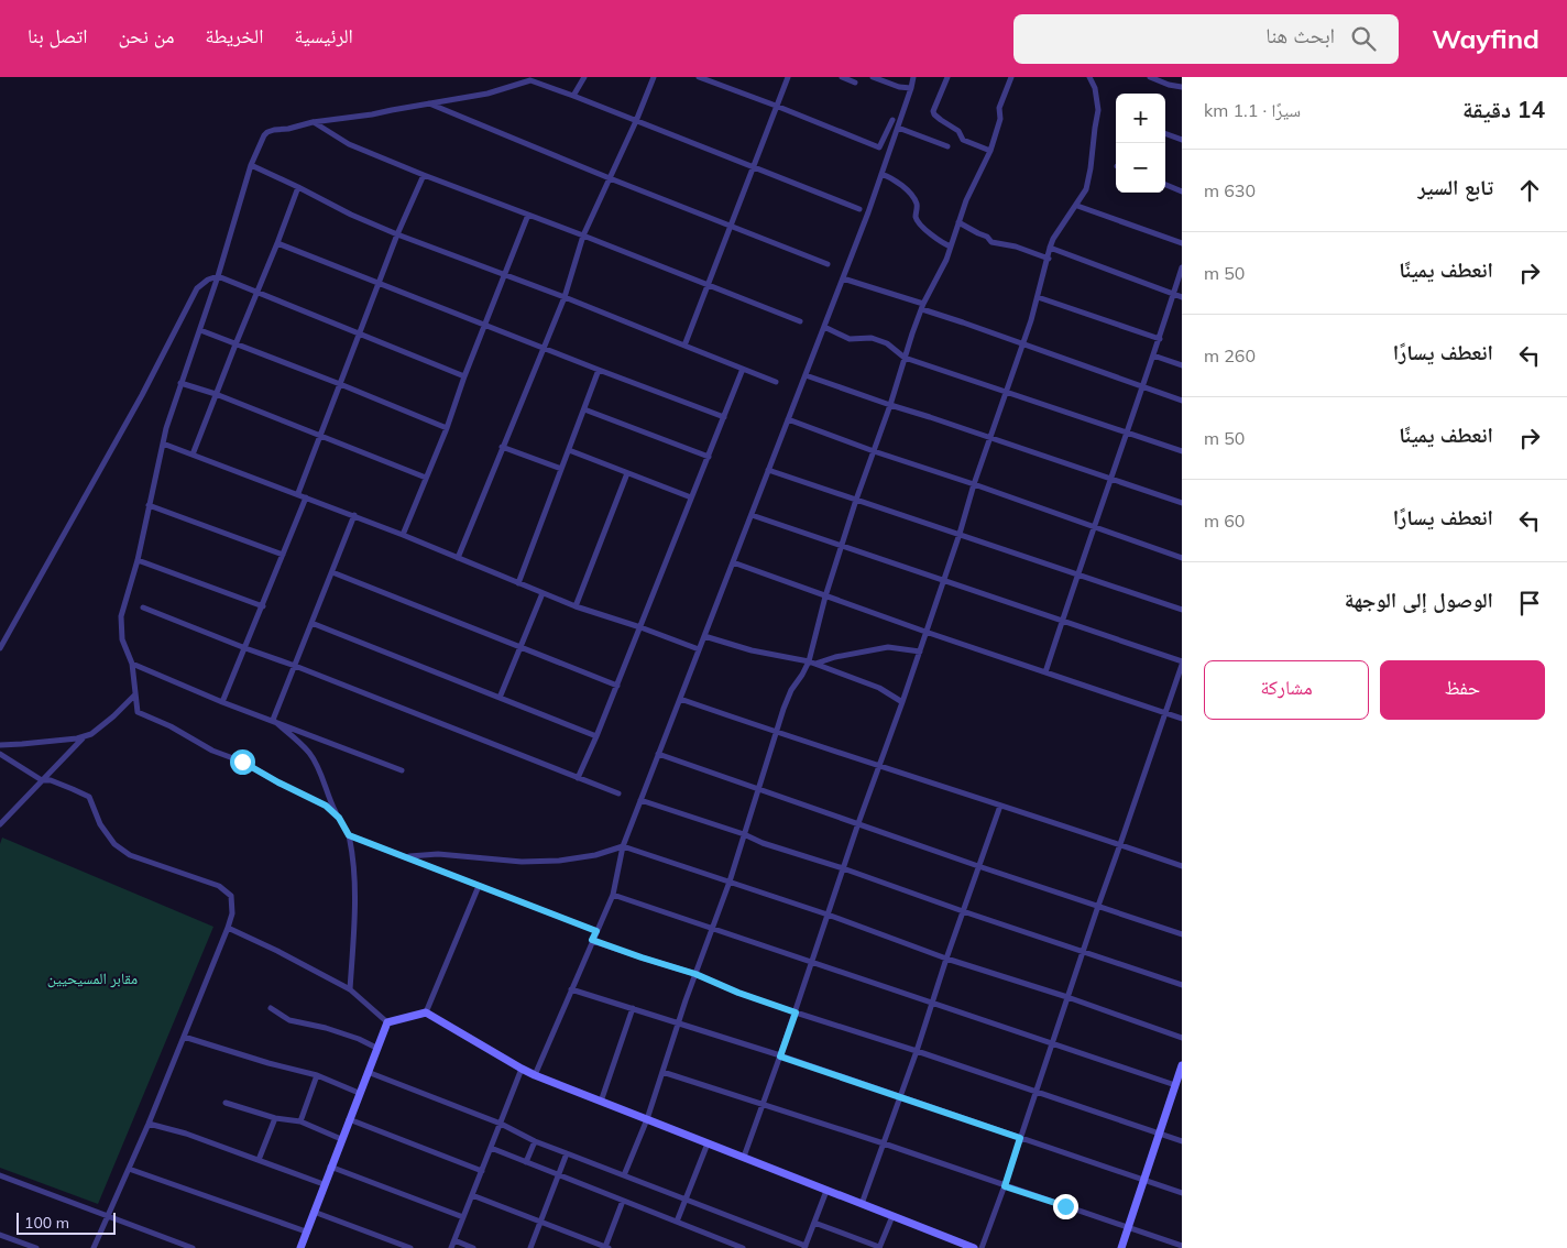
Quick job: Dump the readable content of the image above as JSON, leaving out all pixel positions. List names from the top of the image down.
{
  "parks": ["مقابر المسيحيين"],
  "scale_bar": "100 m",
  "page": {
    "header": "Wayfind",
    "search": "ابحث هنا",
    "nav": [
      "الرئيسية",
      "الخريطة",
      "من نحن",
      "اتصل بنا"
    ],
    "heading": ["14 دقيقة", "سيرًا · 1.1 km"],
    "map_buttons": ["+", "−"],
    "list": [
      ["تابع السير", "630 m"],
      ["انعطف يمينًا", "50 m"],
      ["انعطف يسارًا", "260 m"],
      ["انعطف يمينًا", "50 m"],
      ["انعطف يسارًا", "60 m"],
      "الوصول إلى الوجهة"
    ],
    "buttons": ["حفظ", "مشاركة"],
    "scale": "100 m"
  }
}
